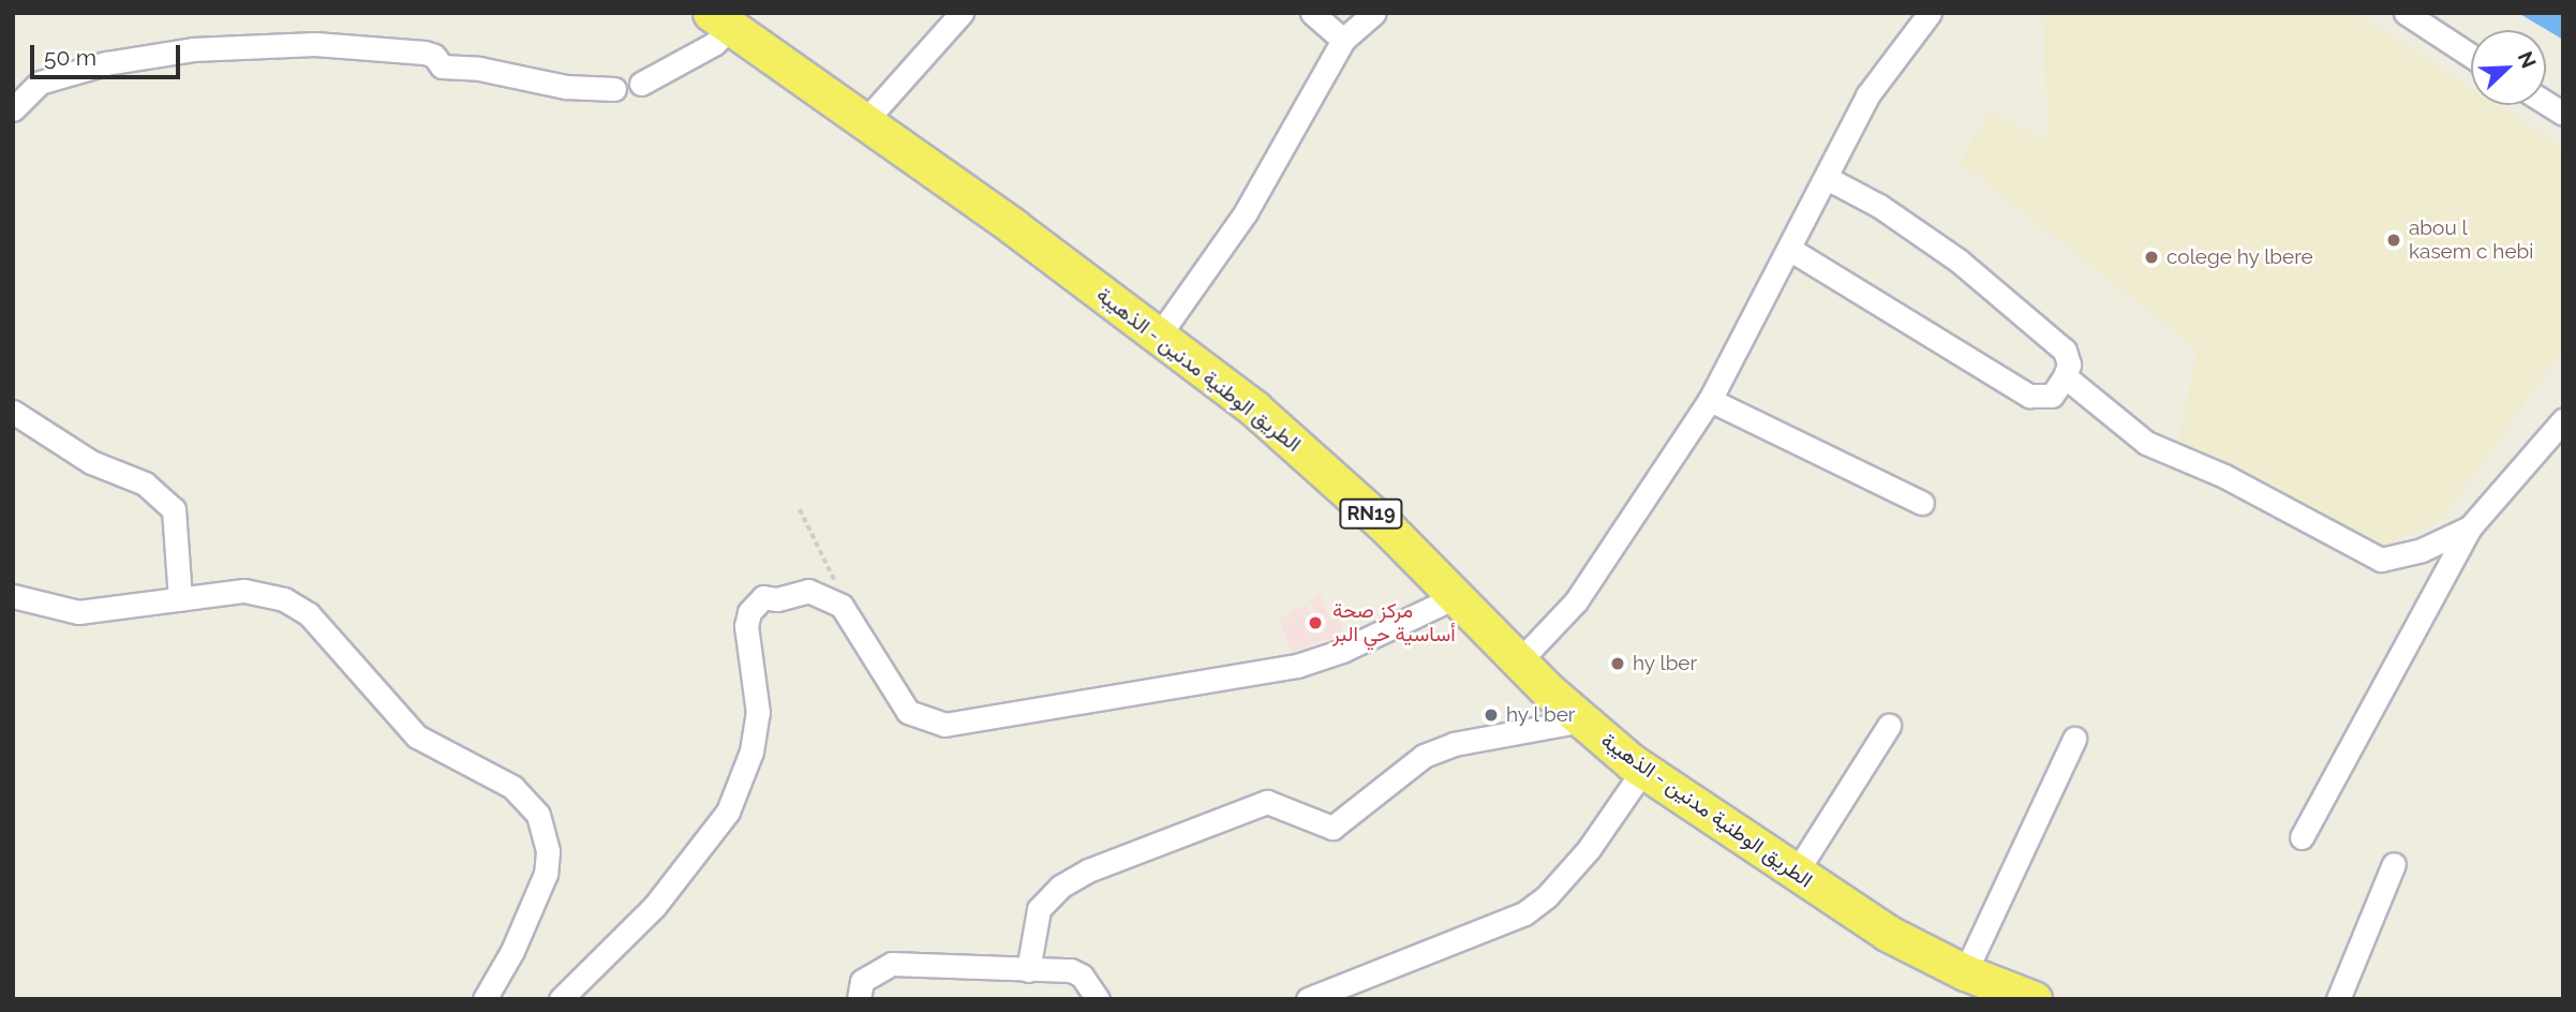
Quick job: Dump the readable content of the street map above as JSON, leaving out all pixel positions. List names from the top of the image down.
{
  "streets": {
    "main road": ["الطريق الوطنية مدنين - الذهيبة", "RN19"]
  },
  "places": [
    "abou l kasem c hebi",
    "colege hy lbere",
    "مركز صحة أساسية حي البر",
    "hy lber",
    "hy l ber"
  ],
  "scale_bar": "50 m",
  "north": "top right"
}
